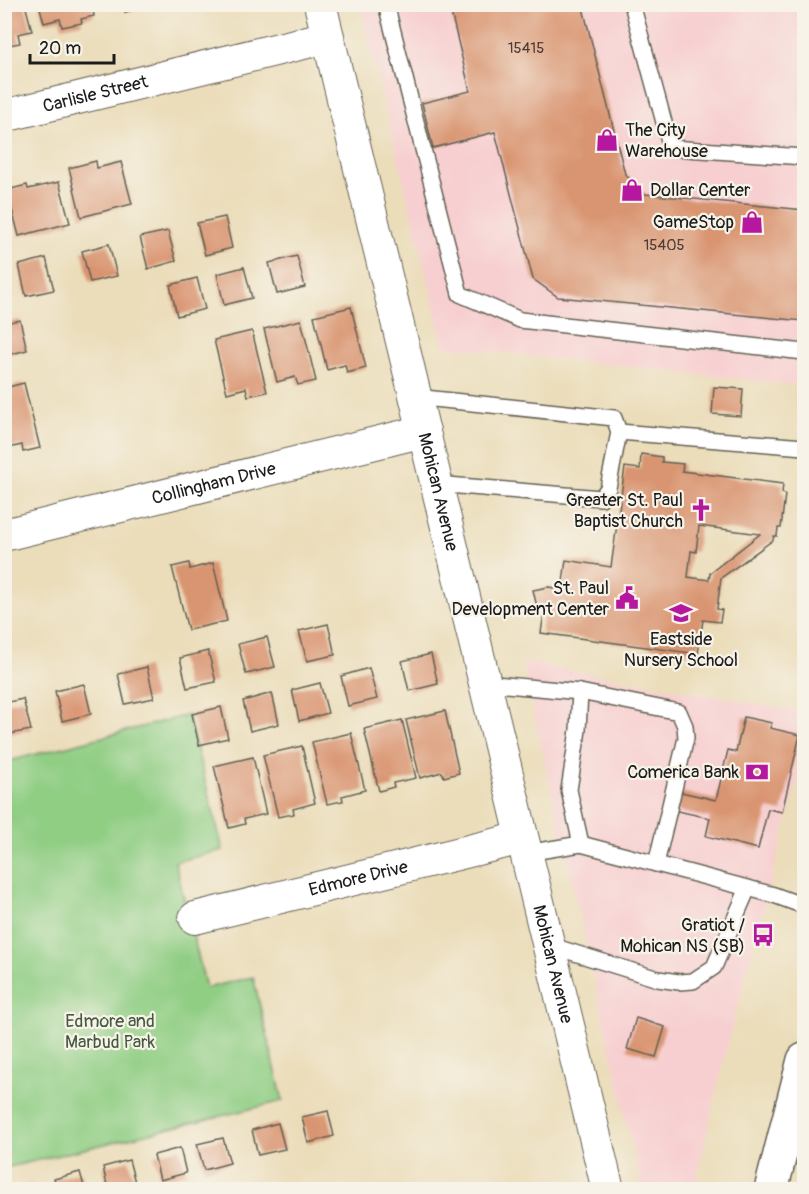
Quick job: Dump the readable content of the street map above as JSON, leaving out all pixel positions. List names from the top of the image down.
{
  "streets": {
    "street": [
      "Carlisle Street",
      "Collingham Drive",
      "Mohican Avenue",
      "Edmore Drive"
    ]
  },
  "crossings": [
    ["Carlisle Street", "Mohican Avenue"],
    ["Collingham Drive", "Mohican Avenue"],
    ["Mohican Avenue", "Edmore Drive"]
  ],
  "parks": ["Edmore and Marbud Park"],
  "places": {
    "shop": ["The City Warehouse", "Dollar Center", "GameStop"],
    "church": ["Greater St. Paul Baptist Church"],
    "public building": ["St. Paul Development Center"],
    "school or university": ["Eastside Nursery School"],
    "bank": ["Comerica Bank"],
    "bus stop": ["Gratiot / Mohican NS (SB)"]
  },
  "house_numbers": ["15415", "15405"],
  "scale_bar": "20 m"
}
